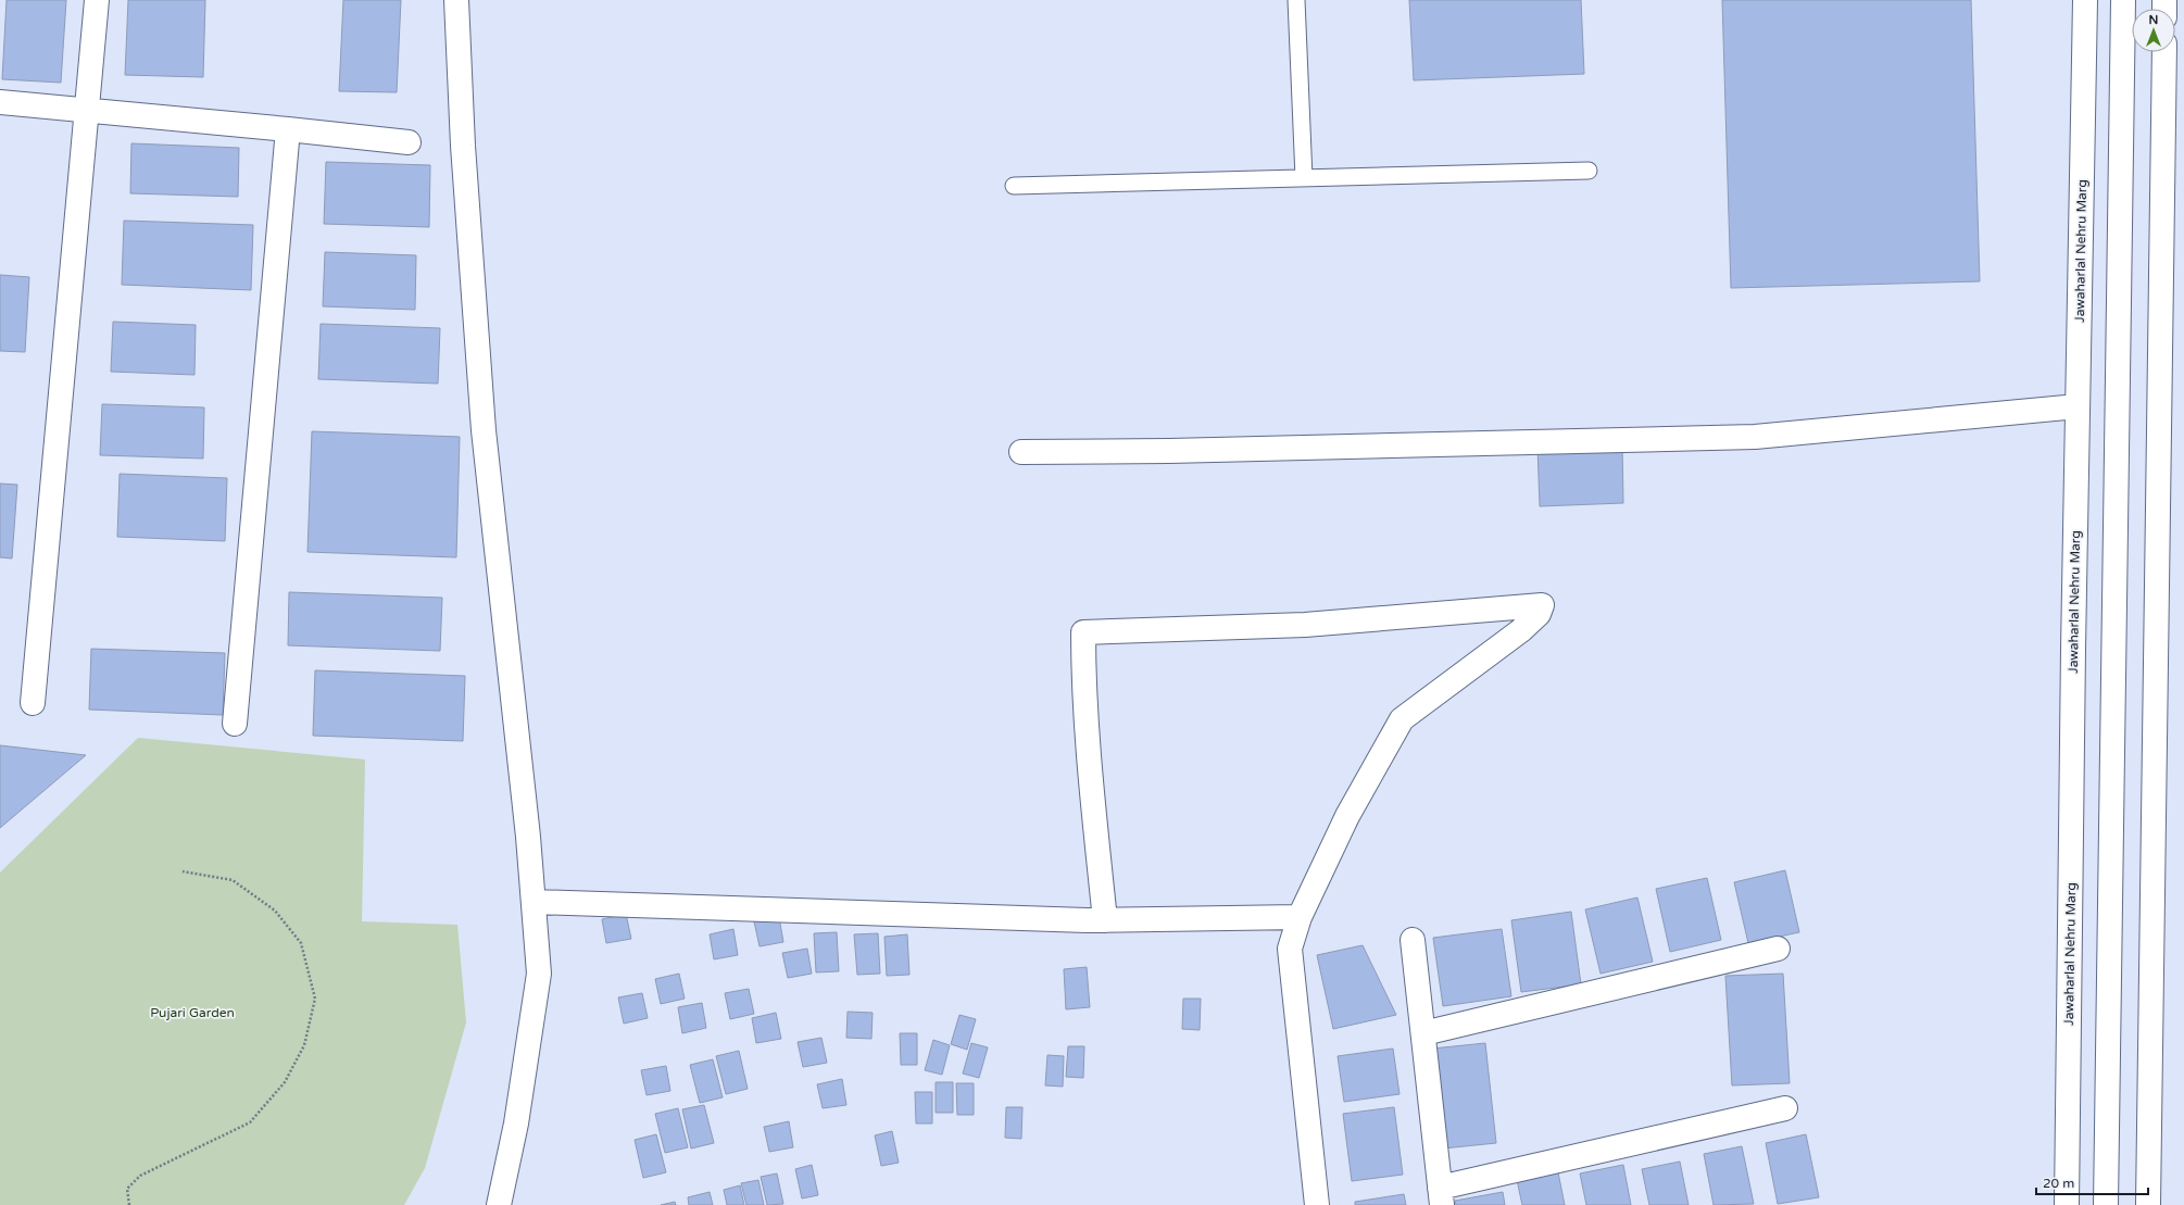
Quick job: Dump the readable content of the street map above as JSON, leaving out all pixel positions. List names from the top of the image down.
{
  "streets": {
    "street": ["Jawaharlal Nehru Marg"]
  },
  "parks": ["Pujari Garden"],
  "scale_bar": "20 m",
  "north": "top"
}
